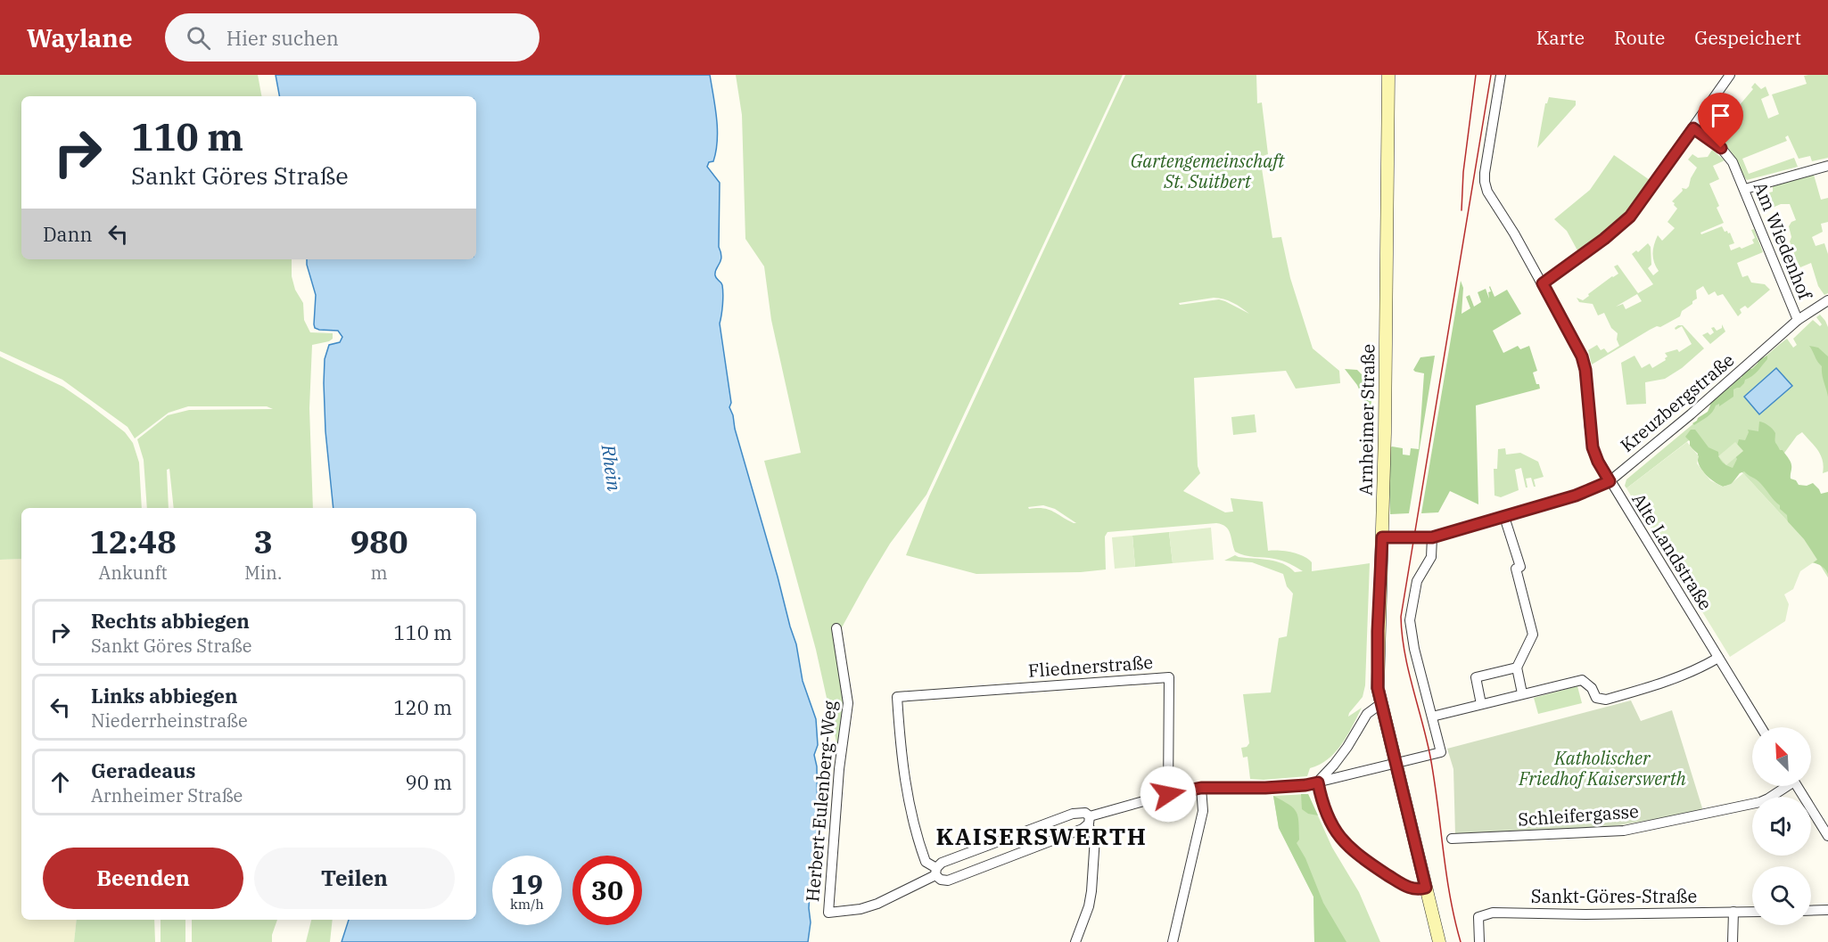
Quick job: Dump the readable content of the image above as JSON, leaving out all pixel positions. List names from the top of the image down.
{
  "streets": {
    "main road": ["Arnheimer Straße"],
    "street": [
      "Am Wiedenhof",
      "Kreuzbergstraße",
      "Alte Landstraße",
      "Fliednerstraße",
      "Herbert-Eulenberg-Weg",
      "Schleifergasse",
      "Sankt-Göres-Straße"
    ]
  },
  "crossings": [
    ["Am Wiedenhof", "Kreuzbergstraße"],
    ["Kreuzbergstraße", "Arnheimer Straße"],
    ["Kreuzbergstraße", "Alte Landstraße"],
    ["Fliednerstraße", "Herbert-Eulenberg-Weg"]
  ],
  "districts": ["KAISERSWERTH"],
  "water": ["Rhein"],
  "parks": ["Gartengemeinschaft St. Suitbert", "Katholischer Friedhof Kaiserswerth"],
  "north": "top left",
  "page": {
    "header": "Waylane",
    "search": "Hier suchen",
    "nav": ["Karte", "Route", "Gespeichert"],
    "turn": ["110 m", "Sankt Göres Straße"],
    "then": "Dann",
    "eta": [
      "12:48",
      "Ankunft",
      "3",
      "Min.",
      "980",
      "m"
    ],
    "list": [
      {
        "name": "Rechts abbiegen",
        "note": "Sankt Göres Straße",
        "value": "110 m"
      },
      {
        "name": "Links abbiegen",
        "note": "Niederrheinstraße",
        "value": "120 m"
      },
      {
        "name": "Geradeaus",
        "note": "Arnheimer Straße",
        "value": "90 m"
      }
    ],
    "buttons": ["Beenden", "Teilen"],
    "speed": "19 km/h",
    "limit": "30"
  }
}
